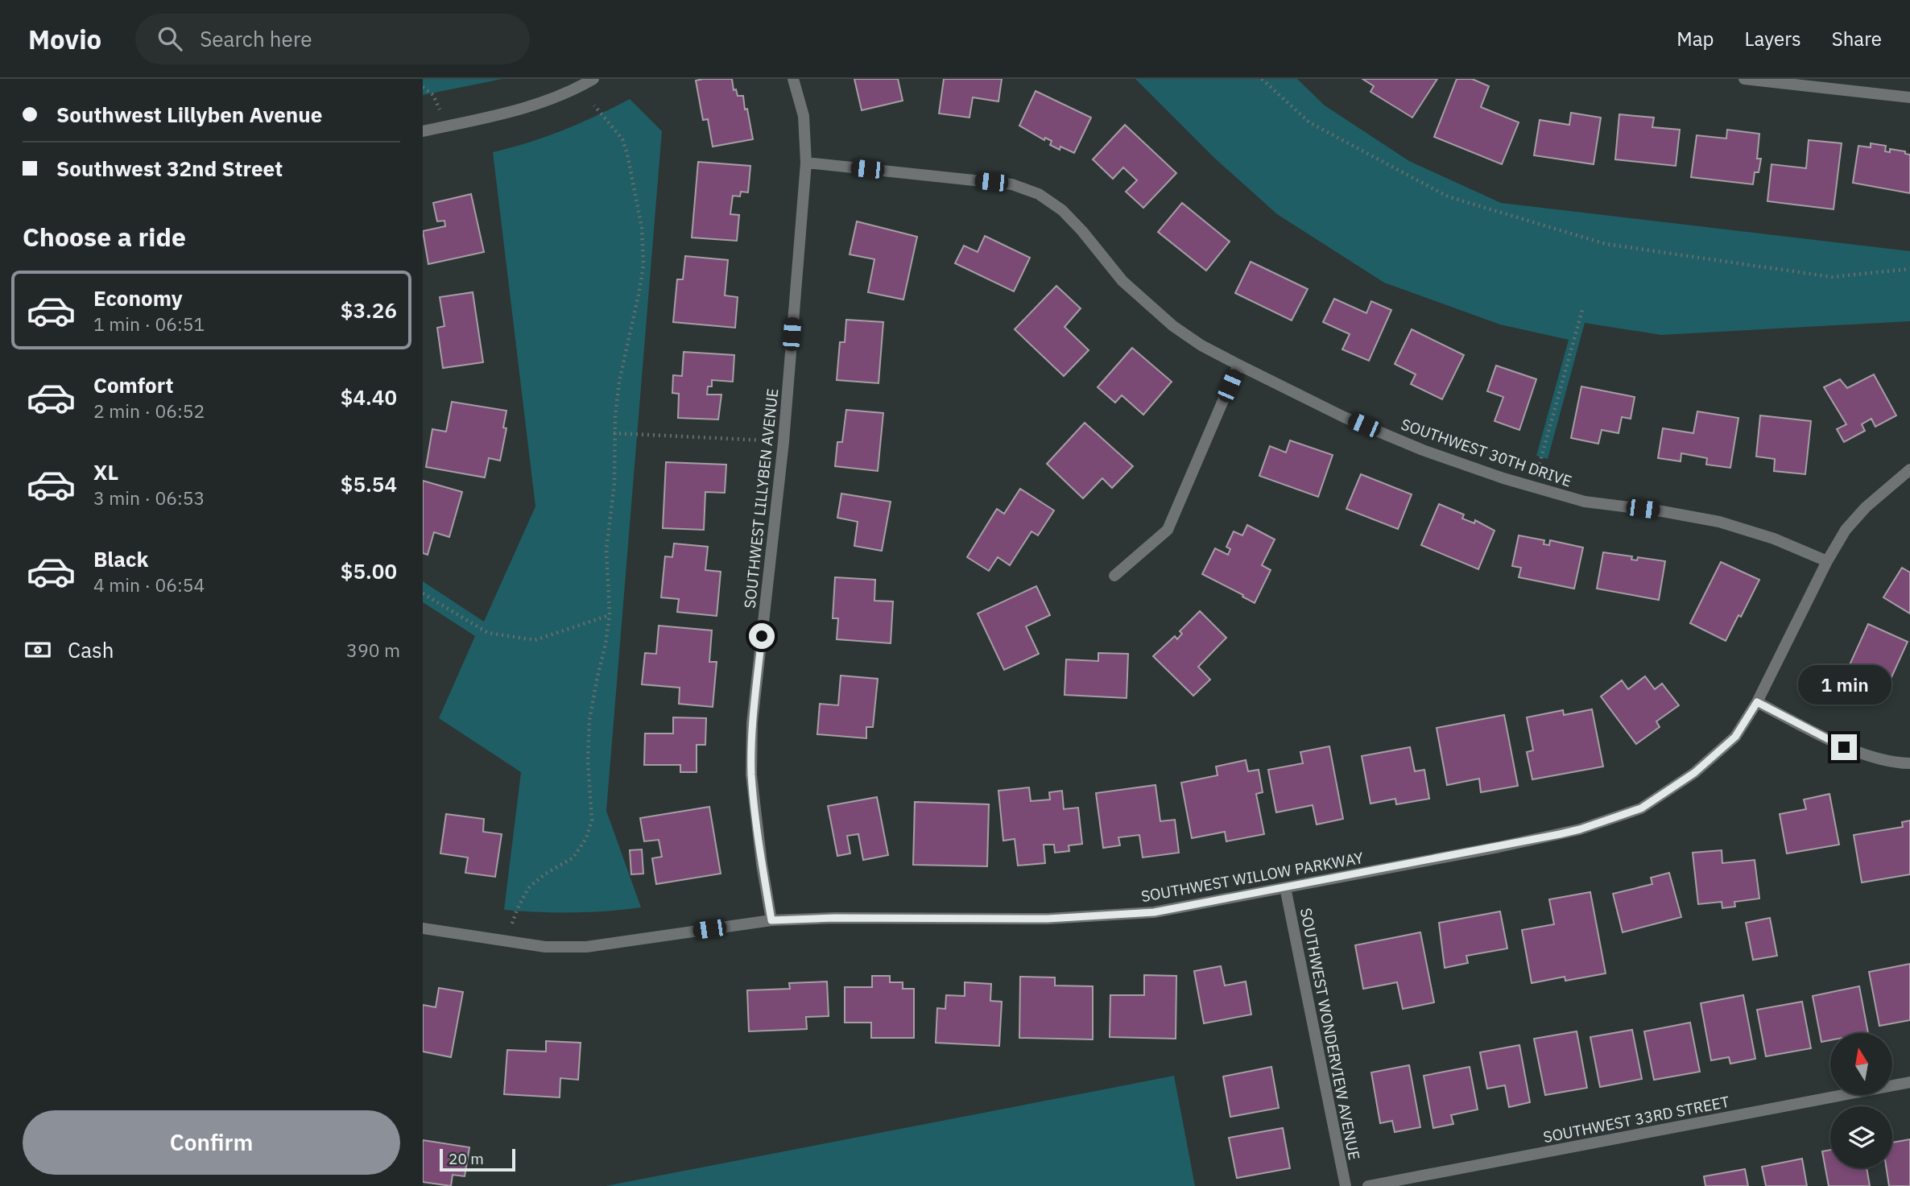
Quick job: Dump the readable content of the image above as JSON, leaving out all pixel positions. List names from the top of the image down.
{
  "streets": {
    "street": [
      "SOUTHWEST 30TH DRIVE",
      "SOUTHWEST LILLYBEN AVENUE",
      "SOUTHWEST WILLOW PARKWAY",
      "SOUTHWEST WONDERVIEW AVENUE",
      "SOUTHWEST 33RD STREET"
    ]
  },
  "crossings": [
    ["SOUTHWEST 30TH DRIVE", "SOUTHWEST LILLYBEN AVENUE"],
    ["SOUTHWEST 30TH DRIVE", "SOUTHWEST WILLOW PARKWAY"],
    ["SOUTHWEST LILLYBEN AVENUE", "SOUTHWEST WILLOW PARKWAY"],
    ["SOUTHWEST WILLOW PARKWAY", "SOUTHWEST WONDERVIEW AVENUE"]
  ],
  "scale_bar": "20 m",
  "north": "top",
  "page": {
    "header": "Movio",
    "search": "Search here",
    "nav": ["Map", "Layers", "Share"],
    "banner": ["Southwest Lillyben Avenue", "Southwest 32nd Street"],
    "heading": "Choose a ride",
    "list": [
      {
        "name": "Economy",
        "note": "1 min · 06:51",
        "value": "$3.26"
      },
      {
        "name": "Comfort",
        "note": "2 min · 06:52",
        "value": "$4.40"
      },
      {
        "name": "XL",
        "note": "3 min · 06:53",
        "value": "$5.54"
      },
      {
        "name": "Black",
        "note": "4 min · 06:54",
        "value": "$5.00"
      }
    ],
    "pay": ["Cash", "390 m"],
    "bubble": "1 min",
    "buttons": "Confirm",
    "scale": "20 m"
  }
}
